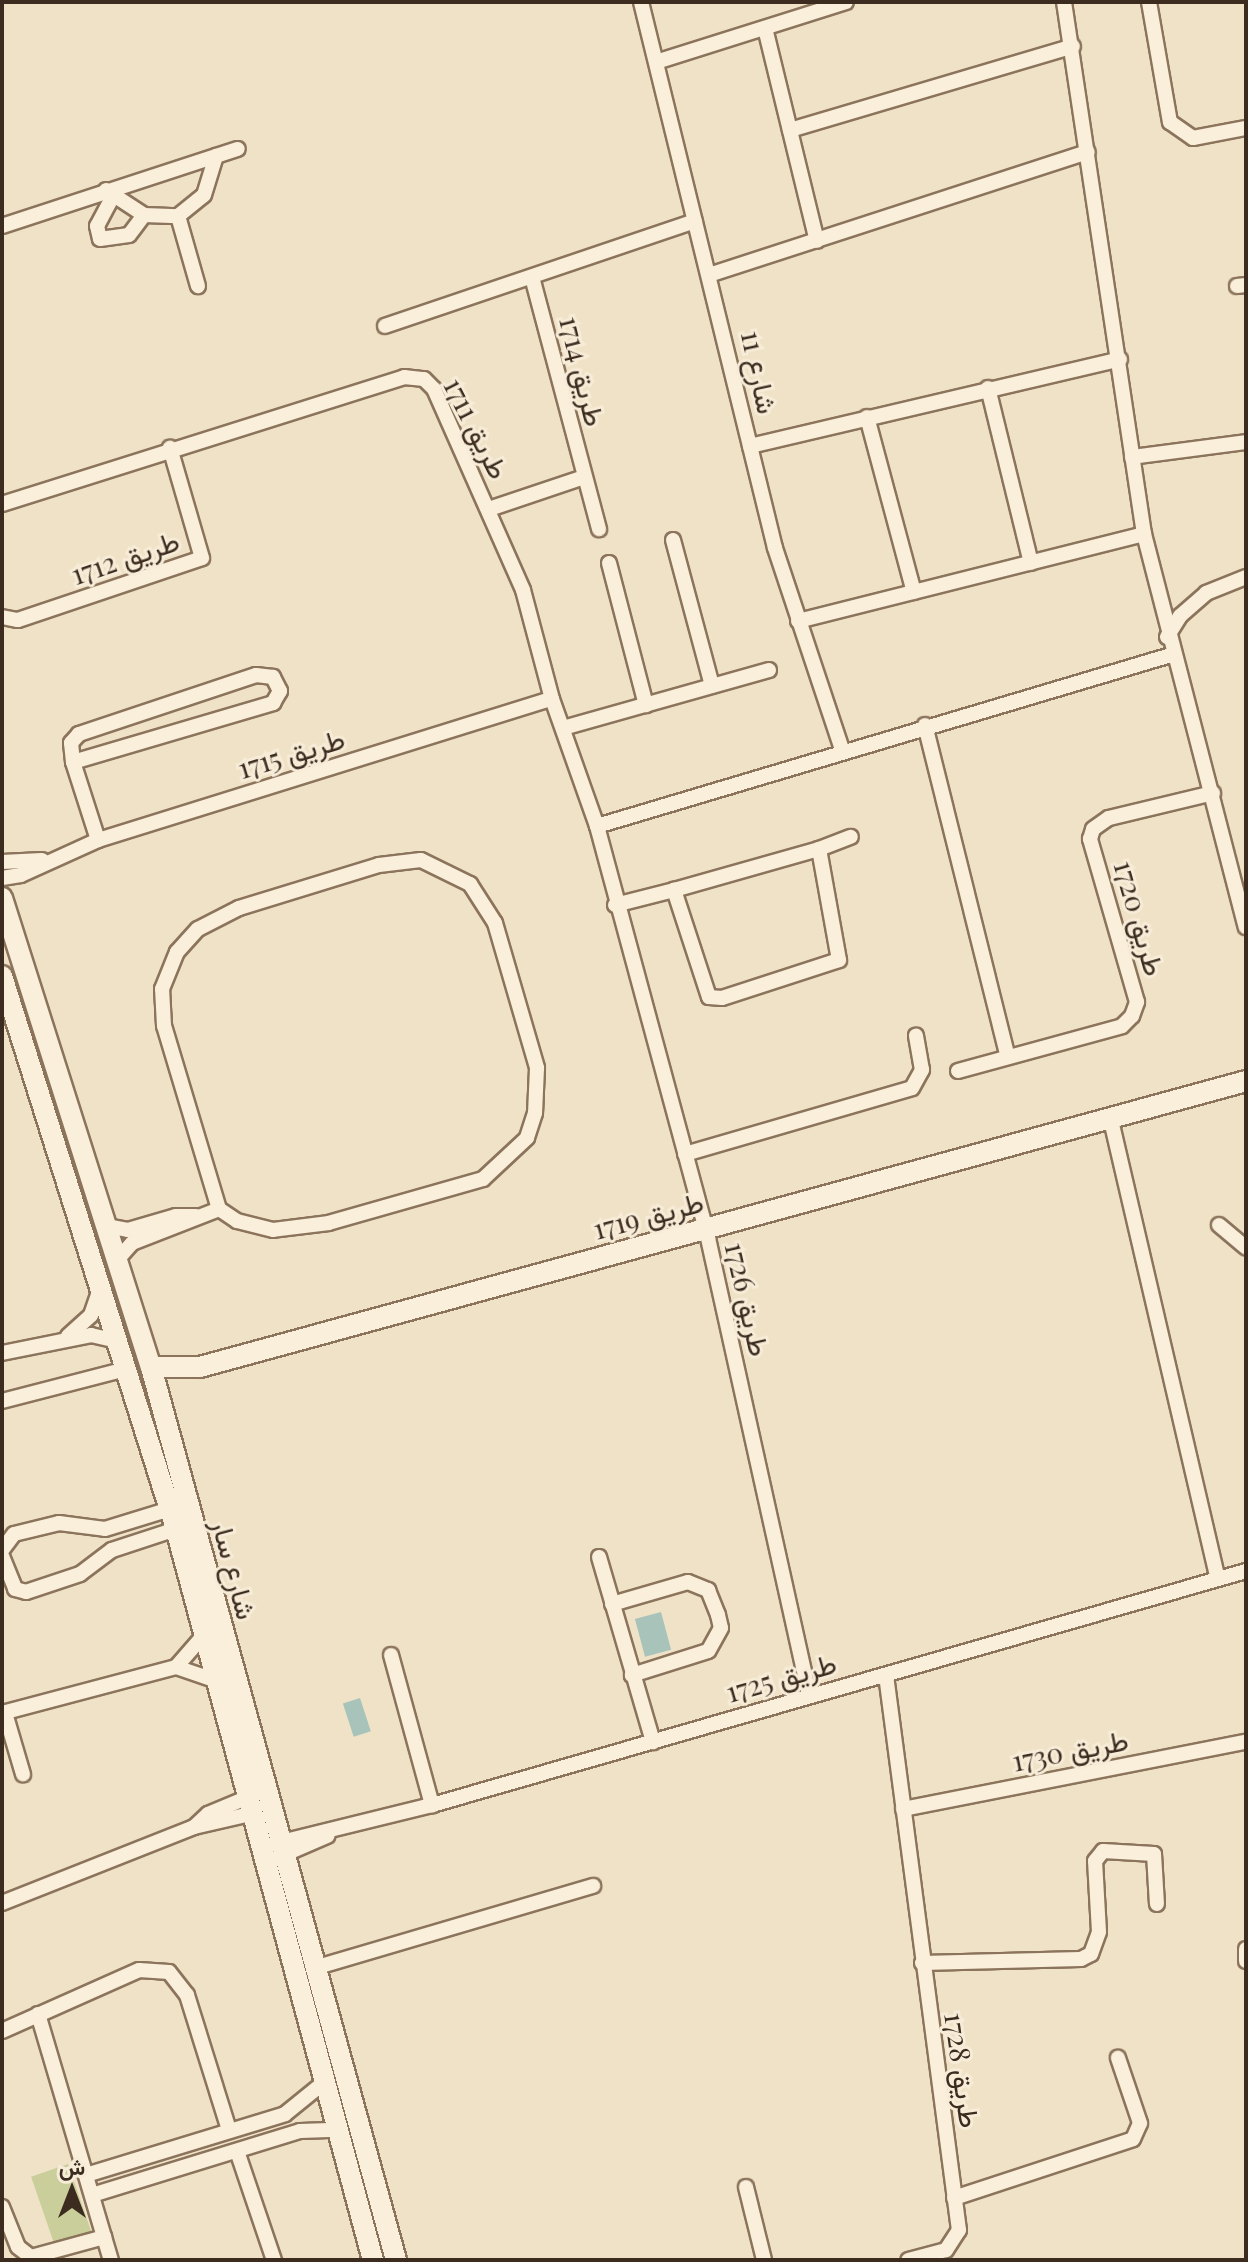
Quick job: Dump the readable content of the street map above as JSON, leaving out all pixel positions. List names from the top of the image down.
{
  "streets": {
    "street": [
      "طريق 1714",
      "شارع 11",
      "طريق 1711",
      "طريق 1712",
      "طريق 1715",
      "طريق 1720",
      "طريق 1719",
      "طريق 1726",
      "شارع سار",
      "طريق 1725",
      "طريق 1730",
      "طريق 1728"
    ]
  },
  "crossings": [
    ["طريق 1711", "طريق 1712"],
    ["طريق 1711", "طريق 1715"],
    ["طريق 1711", "طريق 1726"],
    ["طريق 1719", "طريق 1726"],
    ["طريق 1719", "شارع سار"],
    ["طريق 1726", "طريق 1725"],
    ["شارع سار", "طريق 1725"],
    ["طريق 1725", "طريق 1728"],
    ["طريق 1730", "طريق 1728"]
  ],
  "north": "top"
}
